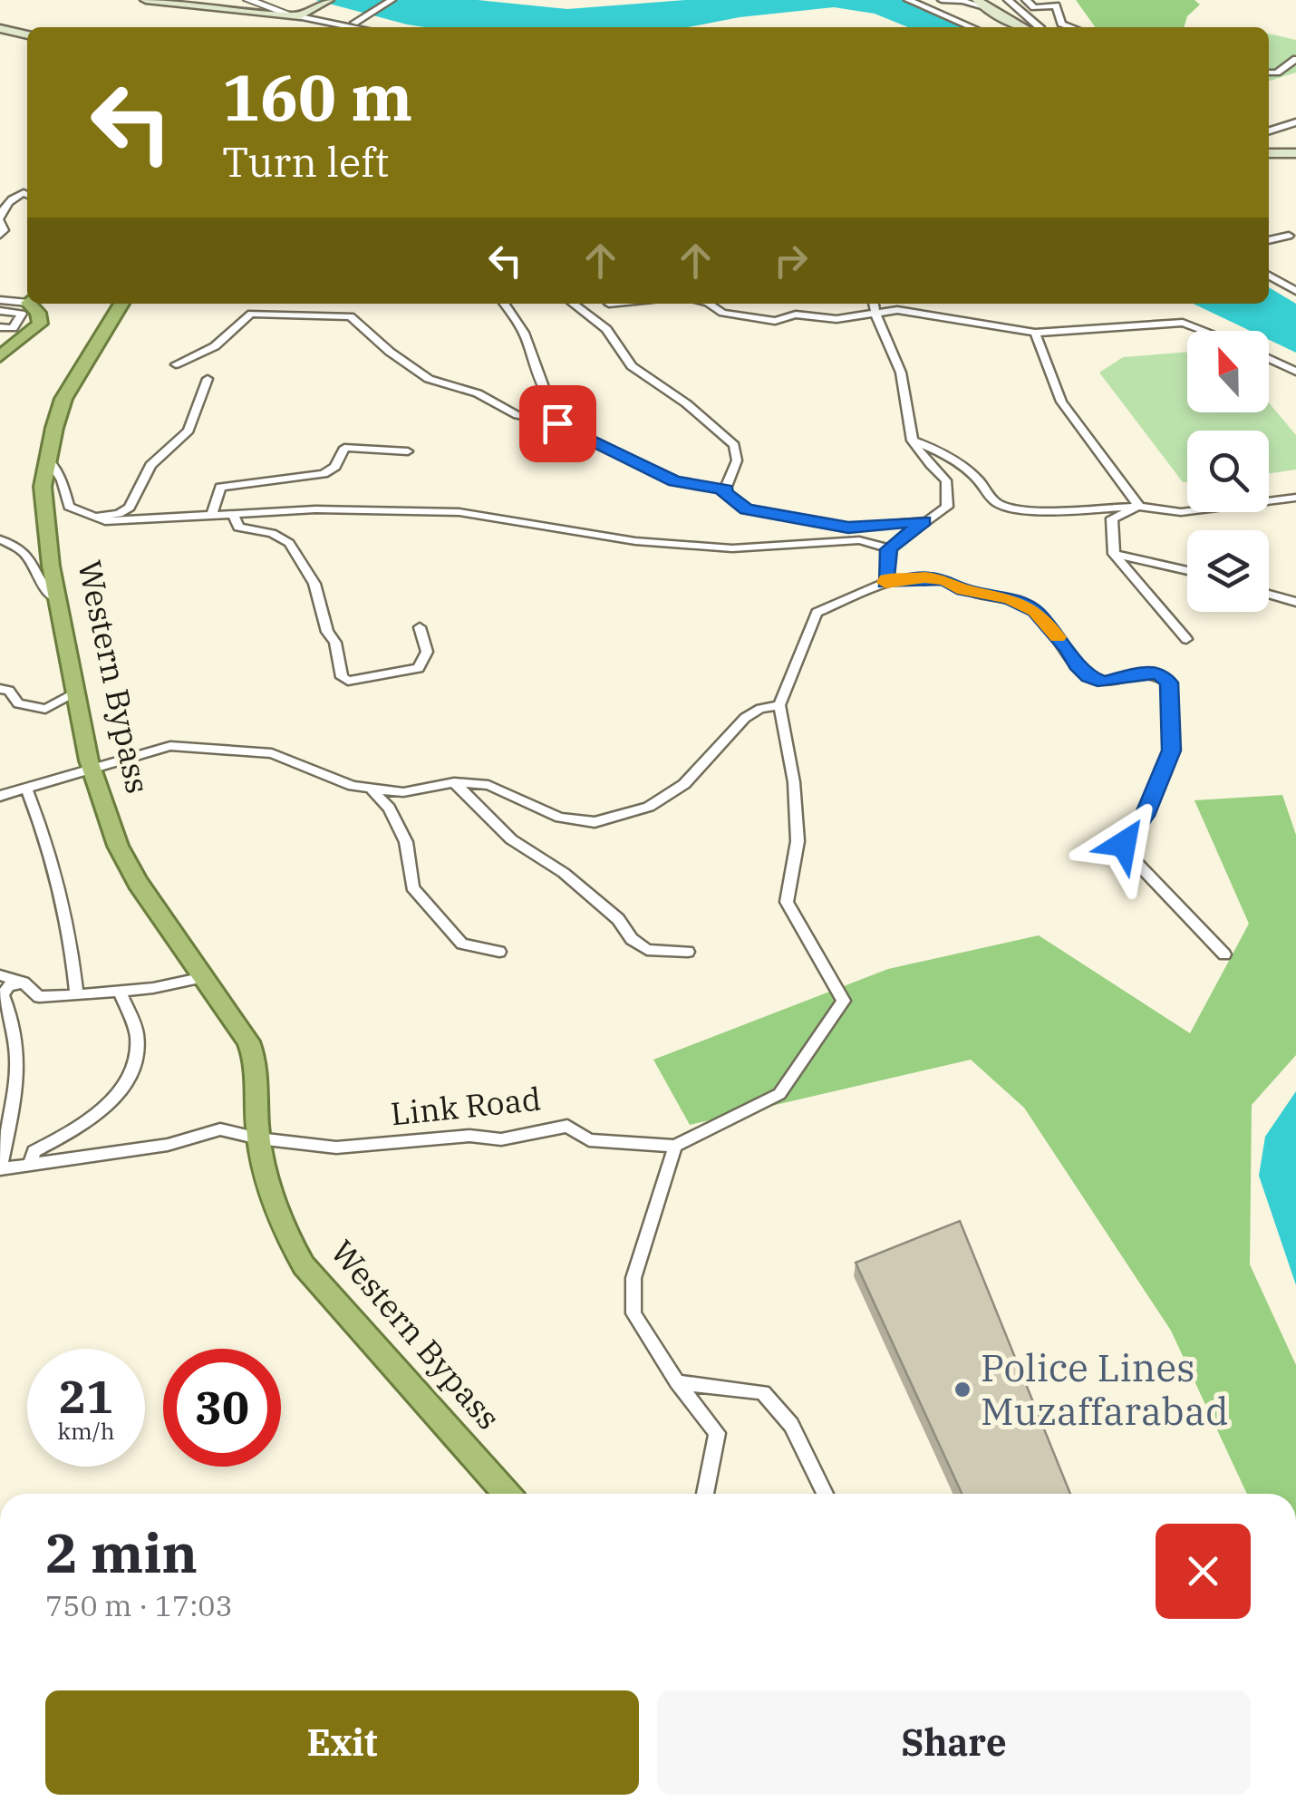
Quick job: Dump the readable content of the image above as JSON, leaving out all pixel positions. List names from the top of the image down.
{
  "streets": {
    "highway": ["Western Bypass"],
    "street": ["Link Road"]
  },
  "crossings": [
    ["Western Bypass", "Link Road"]
  ],
  "places": ["Police Lines Muzaffarabad"],
  "north": "top",
  "page": {
    "turn": ["160 m", "Turn left"],
    "speed": "21 km/h",
    "limit": "30",
    "heading": ["2 min", "750 m · 17:03"],
    "buttons": ["Exit", "Share"]
  }
}
